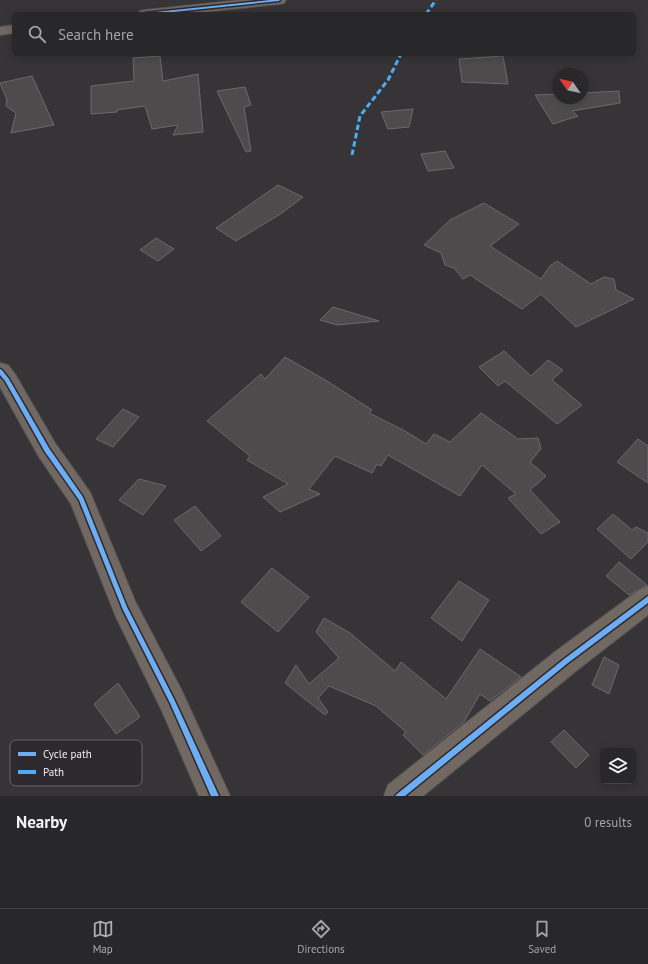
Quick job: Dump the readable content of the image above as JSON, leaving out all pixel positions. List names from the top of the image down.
{
  "legend": ["Cycle path", "Path"],
  "north": "top left",
  "page": {
    "search": "Search here",
    "heading": ["Nearby", "0 results"],
    "nav": ["Map", "Directions", "Saved"]
  }
}
